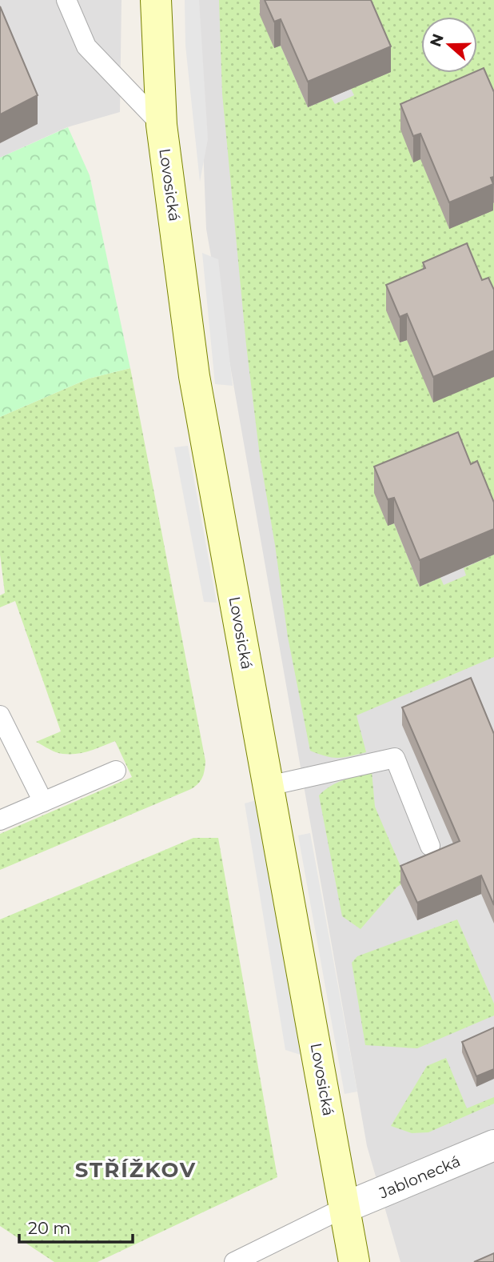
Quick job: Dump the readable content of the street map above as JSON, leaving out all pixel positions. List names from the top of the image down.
{
  "streets": {
    "street": ["Lovosická", "Jablonecká"]
  },
  "crossings": [
    ["Lovosická", "Jablonecká"]
  ],
  "districts": ["STŘÍŽKOV"],
  "scale_bar": "20 m",
  "north": "left"
}
